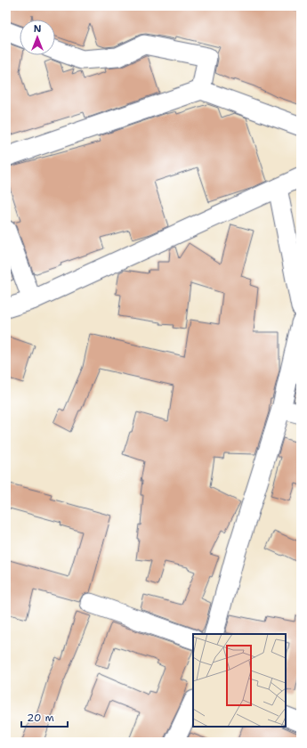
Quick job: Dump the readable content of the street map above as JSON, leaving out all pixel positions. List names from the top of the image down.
{
  "scale_bar": "20 m",
  "north": "top"
}
